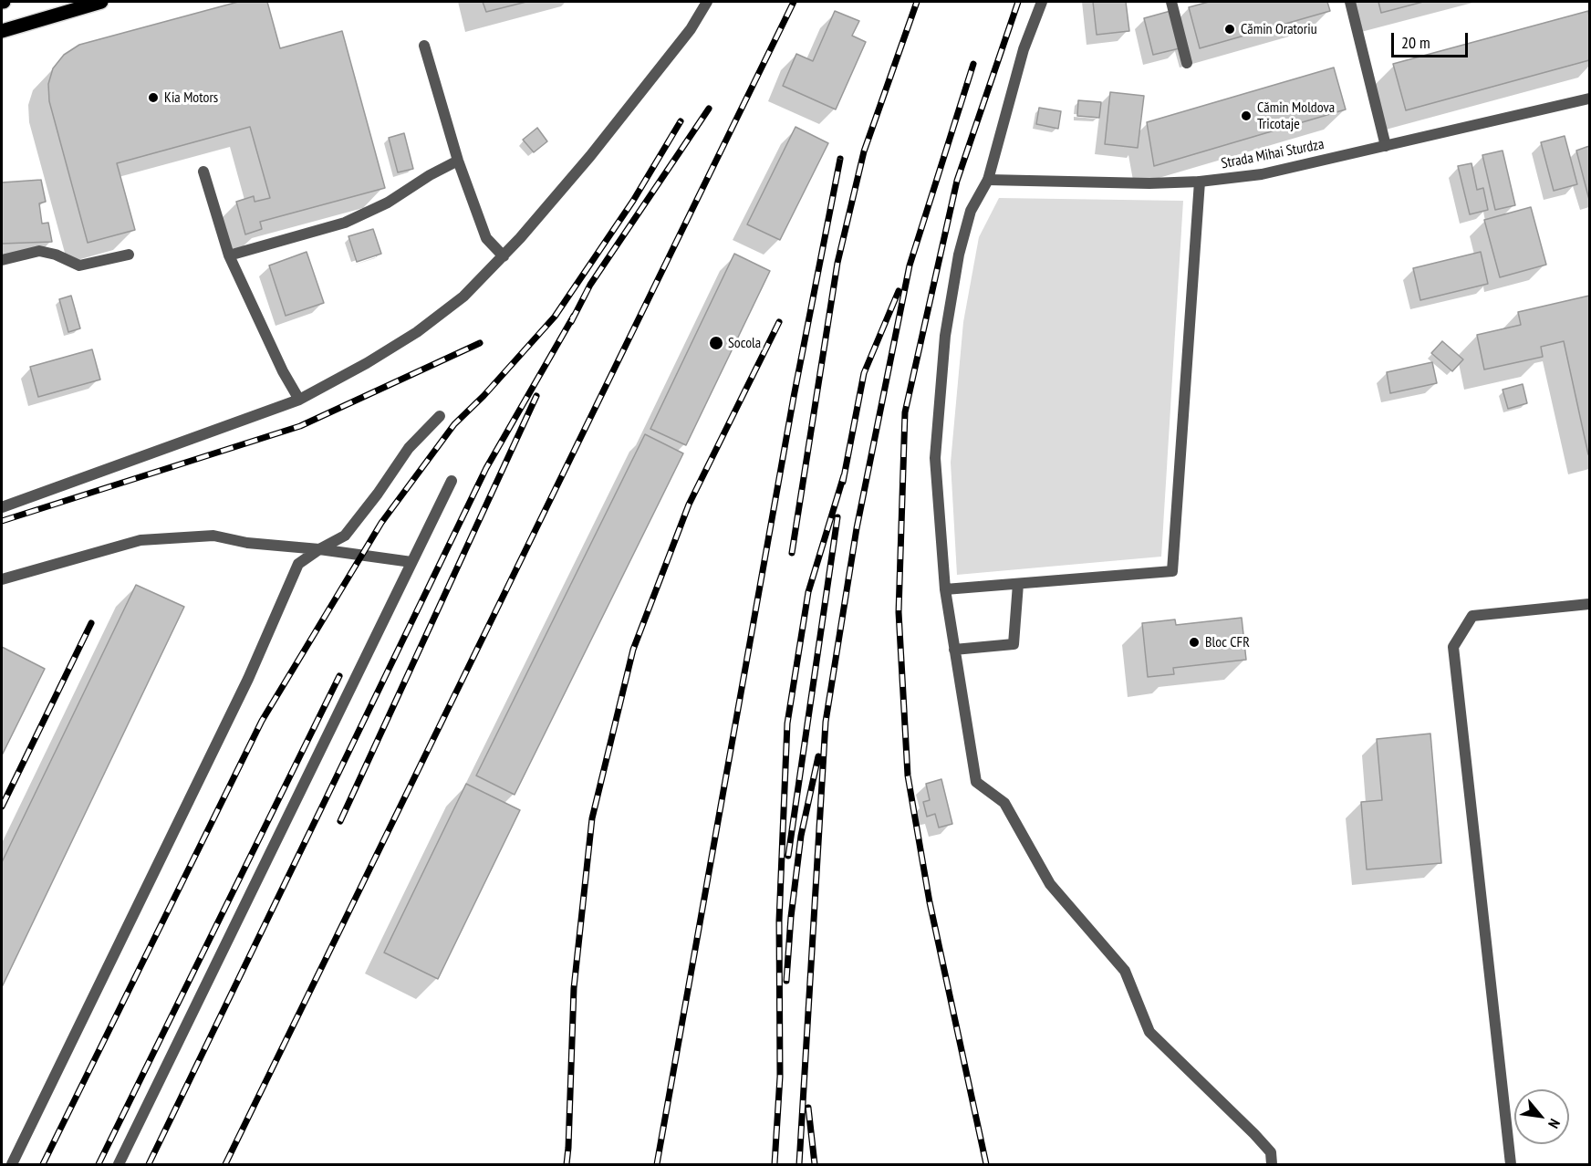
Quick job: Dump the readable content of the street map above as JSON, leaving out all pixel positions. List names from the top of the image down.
{
  "streets": {
    "street": ["Strada Mihai Sturdza"]
  },
  "places": [
    "Cămin Oratoriu",
    "Kia Motors",
    "Cămin Moldova Tricotaje",
    "Socola",
    "Bloc CFR"
  ],
  "scale_bar": "20 m",
  "north": "bottom right"
}
